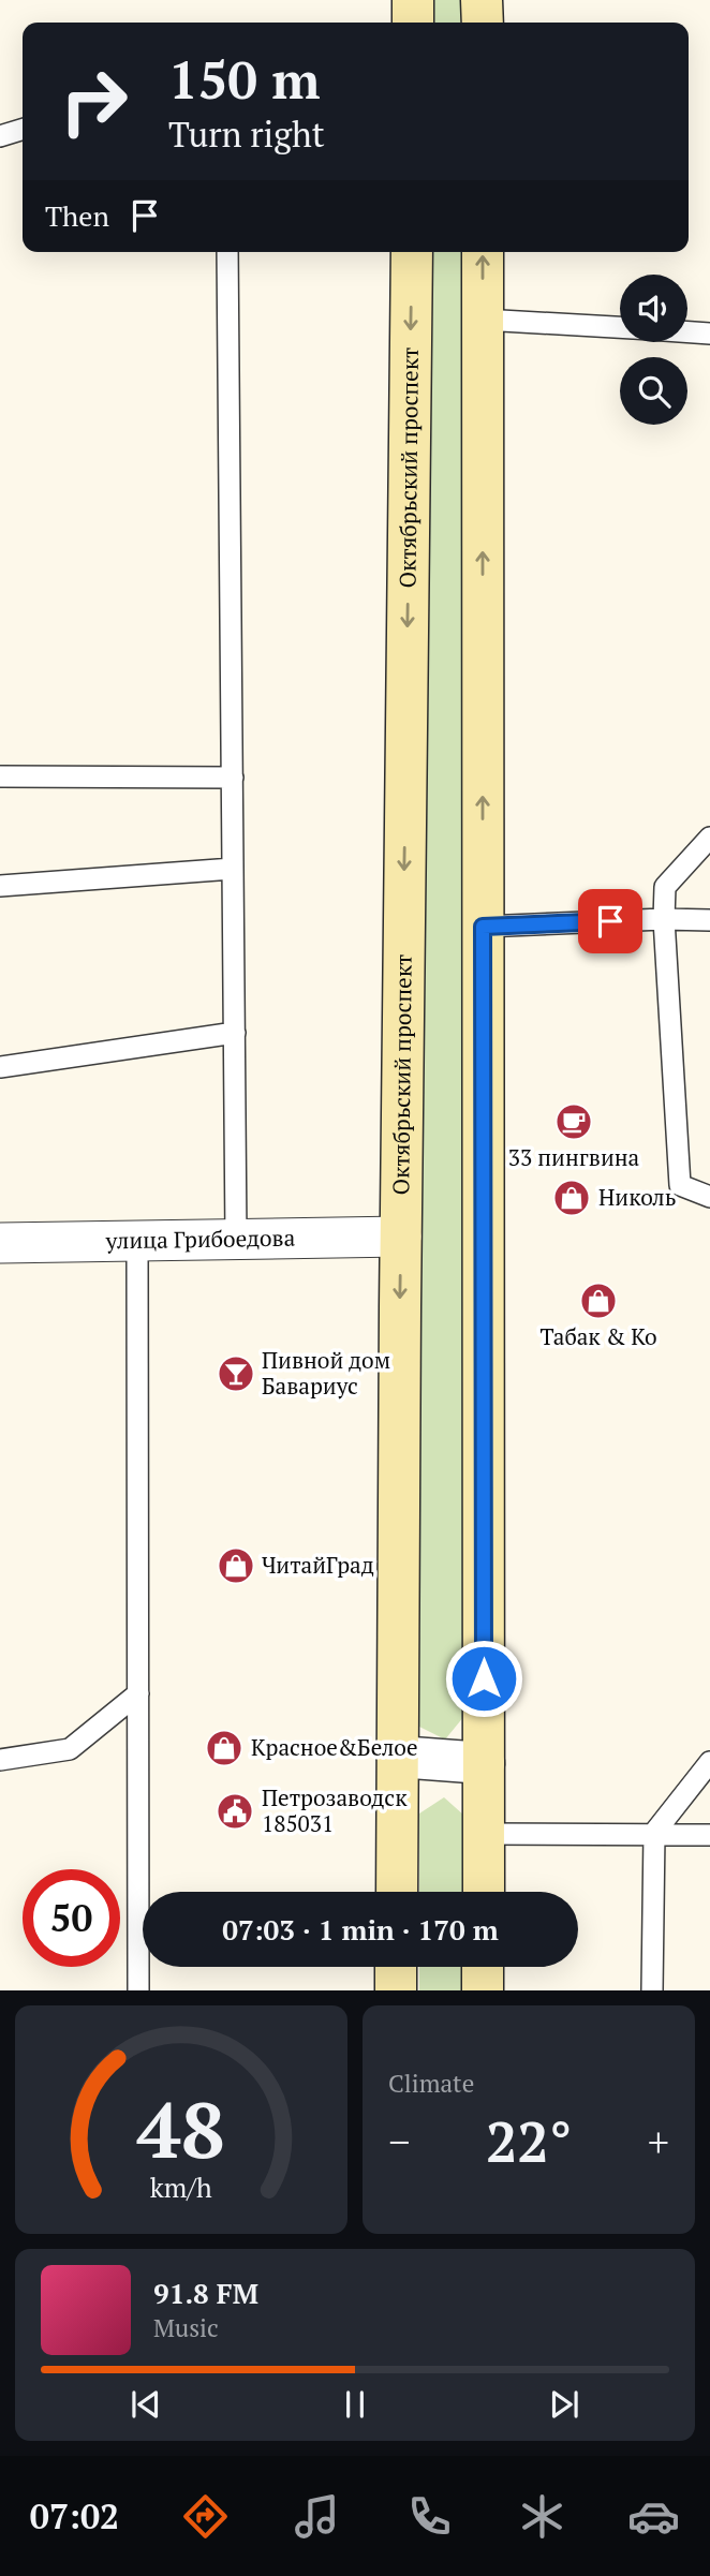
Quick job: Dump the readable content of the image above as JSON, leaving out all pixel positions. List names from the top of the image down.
{
  "streets": {
    "main road": ["Октябрьский проспект"],
    "street": ["улица Грибоедова"]
  },
  "crossings": [
    ["Октябрьский проспект", "улица Грибоедова"]
  ],
  "places": {
    "cafe": ["33 пингвина"],
    "shop": [
      "Николь",
      "Табак & Ко",
      "ЧитайГрад",
      "Красное&Белое"
    ],
    "bar": ["Пивной дом Бавариус"],
    "public building": ["Петрозаводск 185031"]
  },
  "page": {
    "turn": ["150 m", "Turn right"],
    "then": "Then",
    "limit": "50",
    "trip": "07:03 · 1 min · 170 m",
    "tile": "Climate",
    "heat": ["−", "22°", "+"],
    "song": ["91.8 FM", "Music"],
    "tabs": "07:02",
    "gauge": ["48", "km/h"]
  }
}
